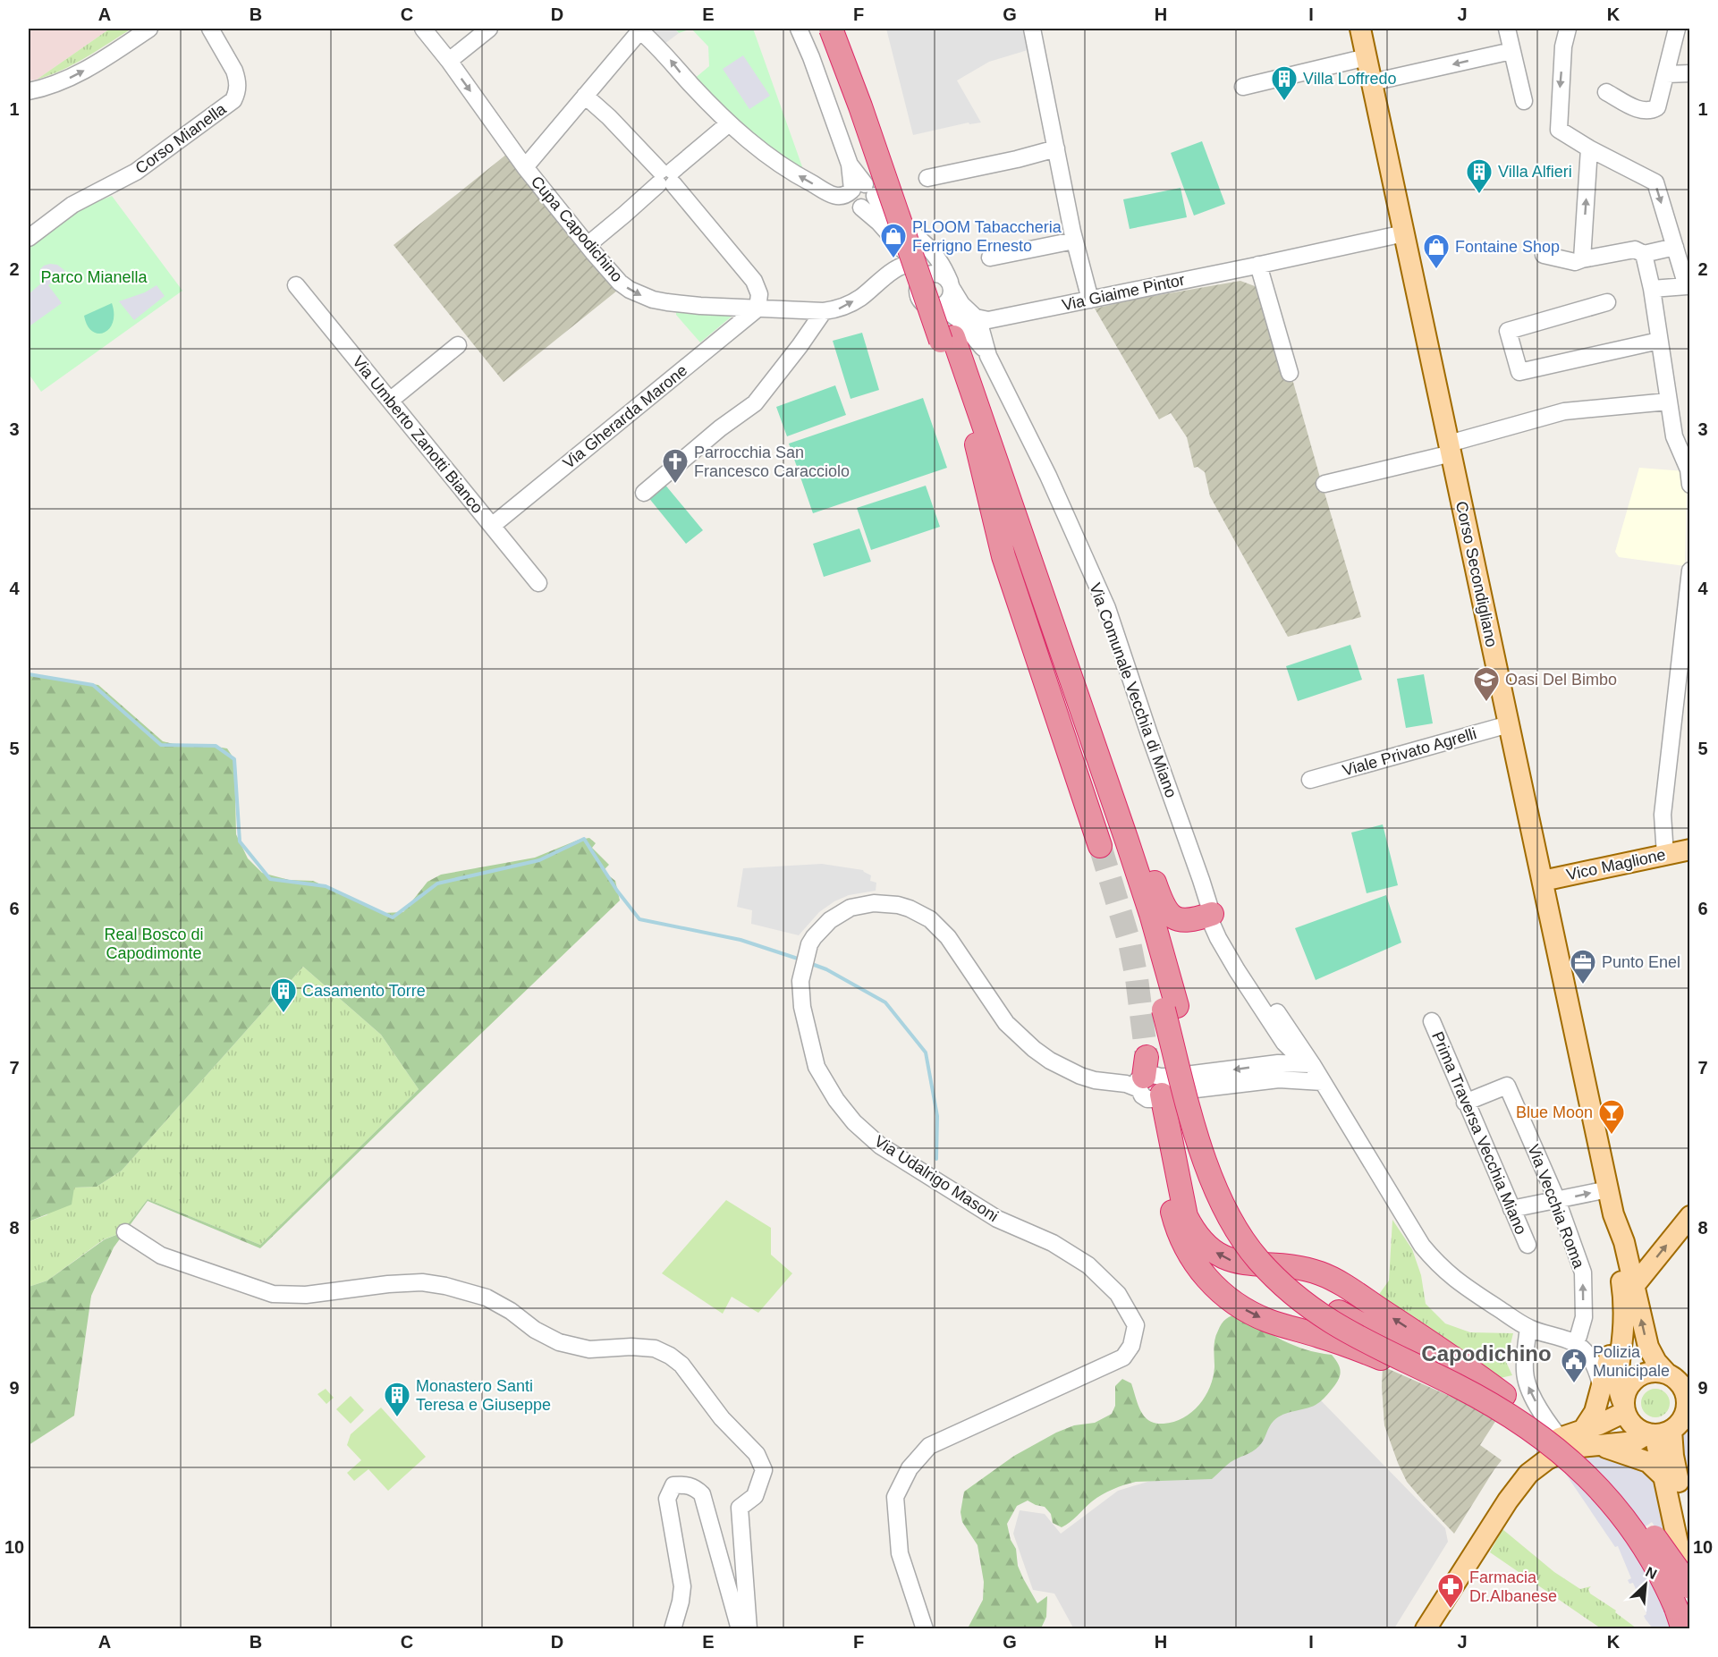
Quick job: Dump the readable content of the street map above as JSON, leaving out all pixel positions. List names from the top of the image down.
{
  "streets": {
    "main road": ["Corso Secondigliano", "Vico Maglione"],
    "street": [
      "Corso Mianella",
      "Cupa Capodichino",
      "Via Giaime Pintor",
      "Via Gherarda Marone",
      "Via Umberto Zanotti Bianco",
      "Via Comunale Vecchia di Miano",
      "Viale Privato Agrelli",
      "Prima Traversa Vecchia Miano",
      "Via Udalrigo Masoni",
      "Via Vecchia Roma"
    ]
  },
  "crossings": [
    ["Cupa Capodichino", "Via Gherarda Marone"],
    ["Cupa Capodichino", "Via Comunale Vecchia di Miano"],
    ["Via Giaime Pintor", "Corso Secondigliano"],
    ["Via Giaime Pintor", "Via Comunale Vecchia di Miano"],
    ["Via Gherarda Marone", "Via Umberto Zanotti Bianco"],
    ["Corso Secondigliano", "Viale Privato Agrelli"],
    ["Corso Secondigliano", "Vico Maglione"],
    ["Via Comunale Vecchia di Miano", "Via Udalrigo Masoni"],
    ["Via Comunale Vecchia di Miano", "Via Vecchia Roma"],
    ["Prima Traversa Vecchia Miano", "Via Vecchia Roma"]
  ],
  "one_way": ["Cupa Capodichino", "Via Vecchia Roma"],
  "districts": ["Capodichino"],
  "parks": ["Parco Mianella", "Real Bosco di Capodimonte"],
  "places": {
    "building": [
      "Villa Loffredo",
      "Villa Alfieri",
      "Casamento Torre",
      "Monastero Santi Teresa e Giuseppe"
    ],
    "shop": ["PLOOM Tabaccheria Ferrigno Ernesto", "Fontaine Shop"],
    "church": ["Parrocchia San Francesco Caracciolo"],
    "school or university": ["Oasi Del Bimbo"],
    "office": ["Punto Enel"],
    "bar": ["Blue Moon"],
    "public building": ["Polizia Municipale"],
    "pharmacy": ["Farmacia Dr.Albanese"]
  },
  "north": "top right",
  "grid": {
    "columns": [
      "A",
      "B",
      "C",
      "D",
      "E",
      "F",
      "G",
      "H",
      "I",
      "J",
      "K"
    ],
    "rows": [
      "1",
      "2",
      "3",
      "4",
      "5",
      "6",
      "7",
      "8",
      "9",
      "10"
    ]
  }
}
